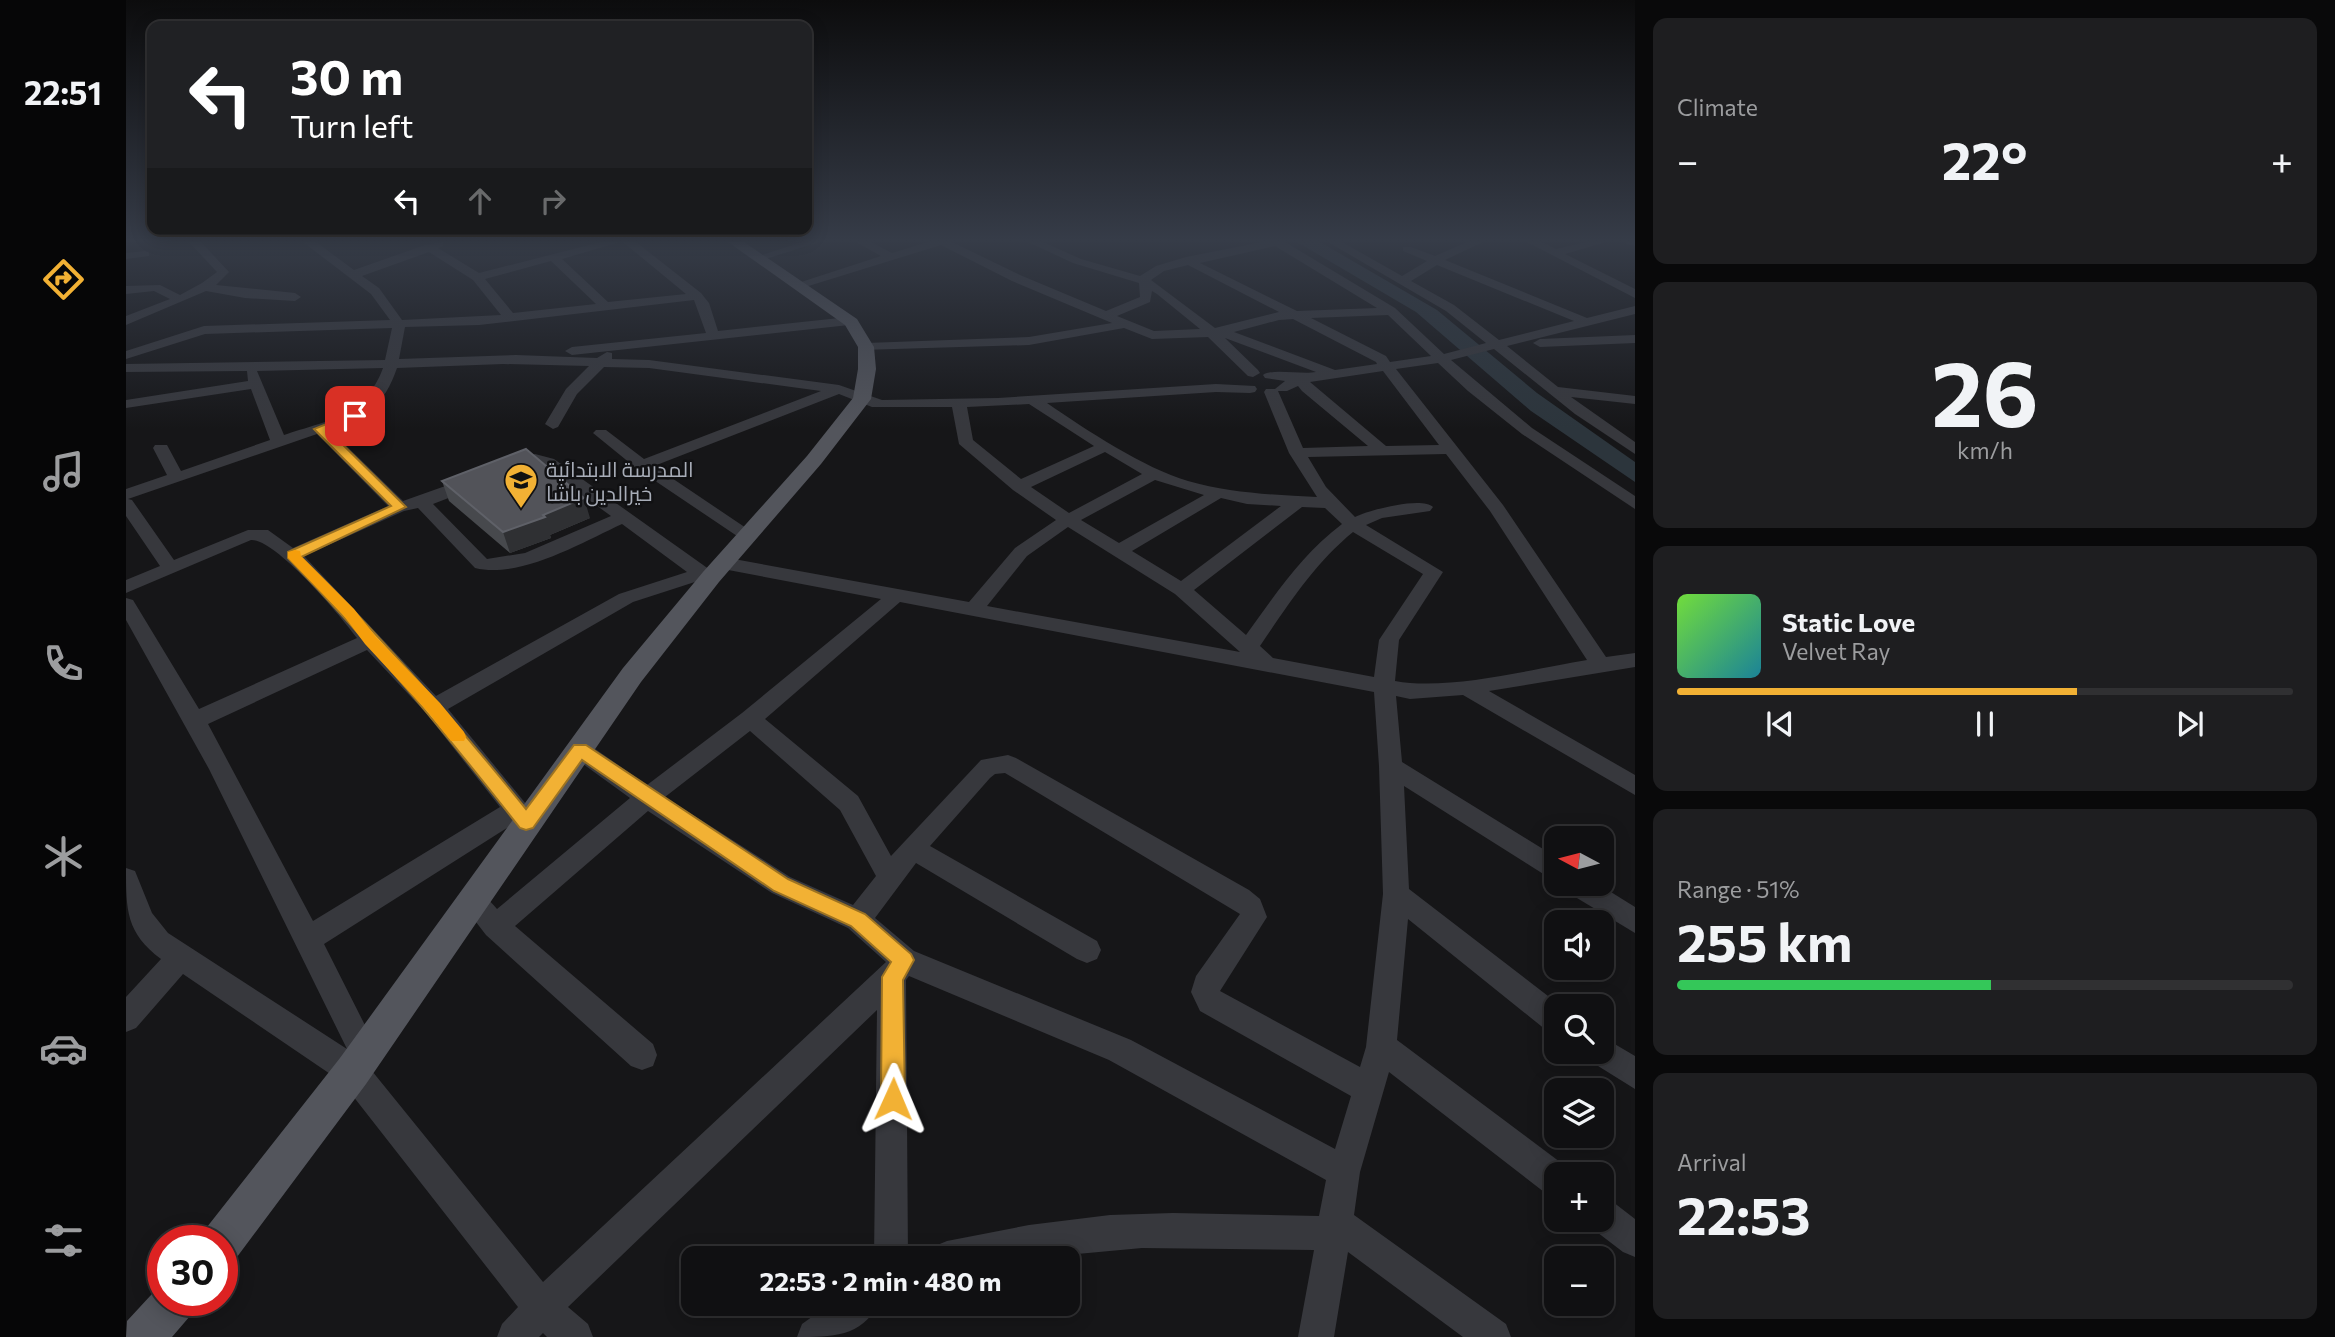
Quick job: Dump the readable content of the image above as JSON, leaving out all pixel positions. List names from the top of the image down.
{
  "places": {
    "school or university": ["المدرسة الابتدائية خيرالدين باشا"]
  },
  "north": "left",
  "page": {
    "tabs": "22:51",
    "tile": [
      "Climate",
      ["26", "km/h"],
      ["Range · 51%", "255 km"],
      ["Arrival", "22:53"]
    ],
    "turn": ["30 m", "Turn left"],
    "heat": ["−", "22°", "+"],
    "song": ["Static Love", "Velvet Ray"],
    "map_buttons": ["+", "−"],
    "limit": "30",
    "trip": "22:53 · 2 min · 480 m"
  }
}
